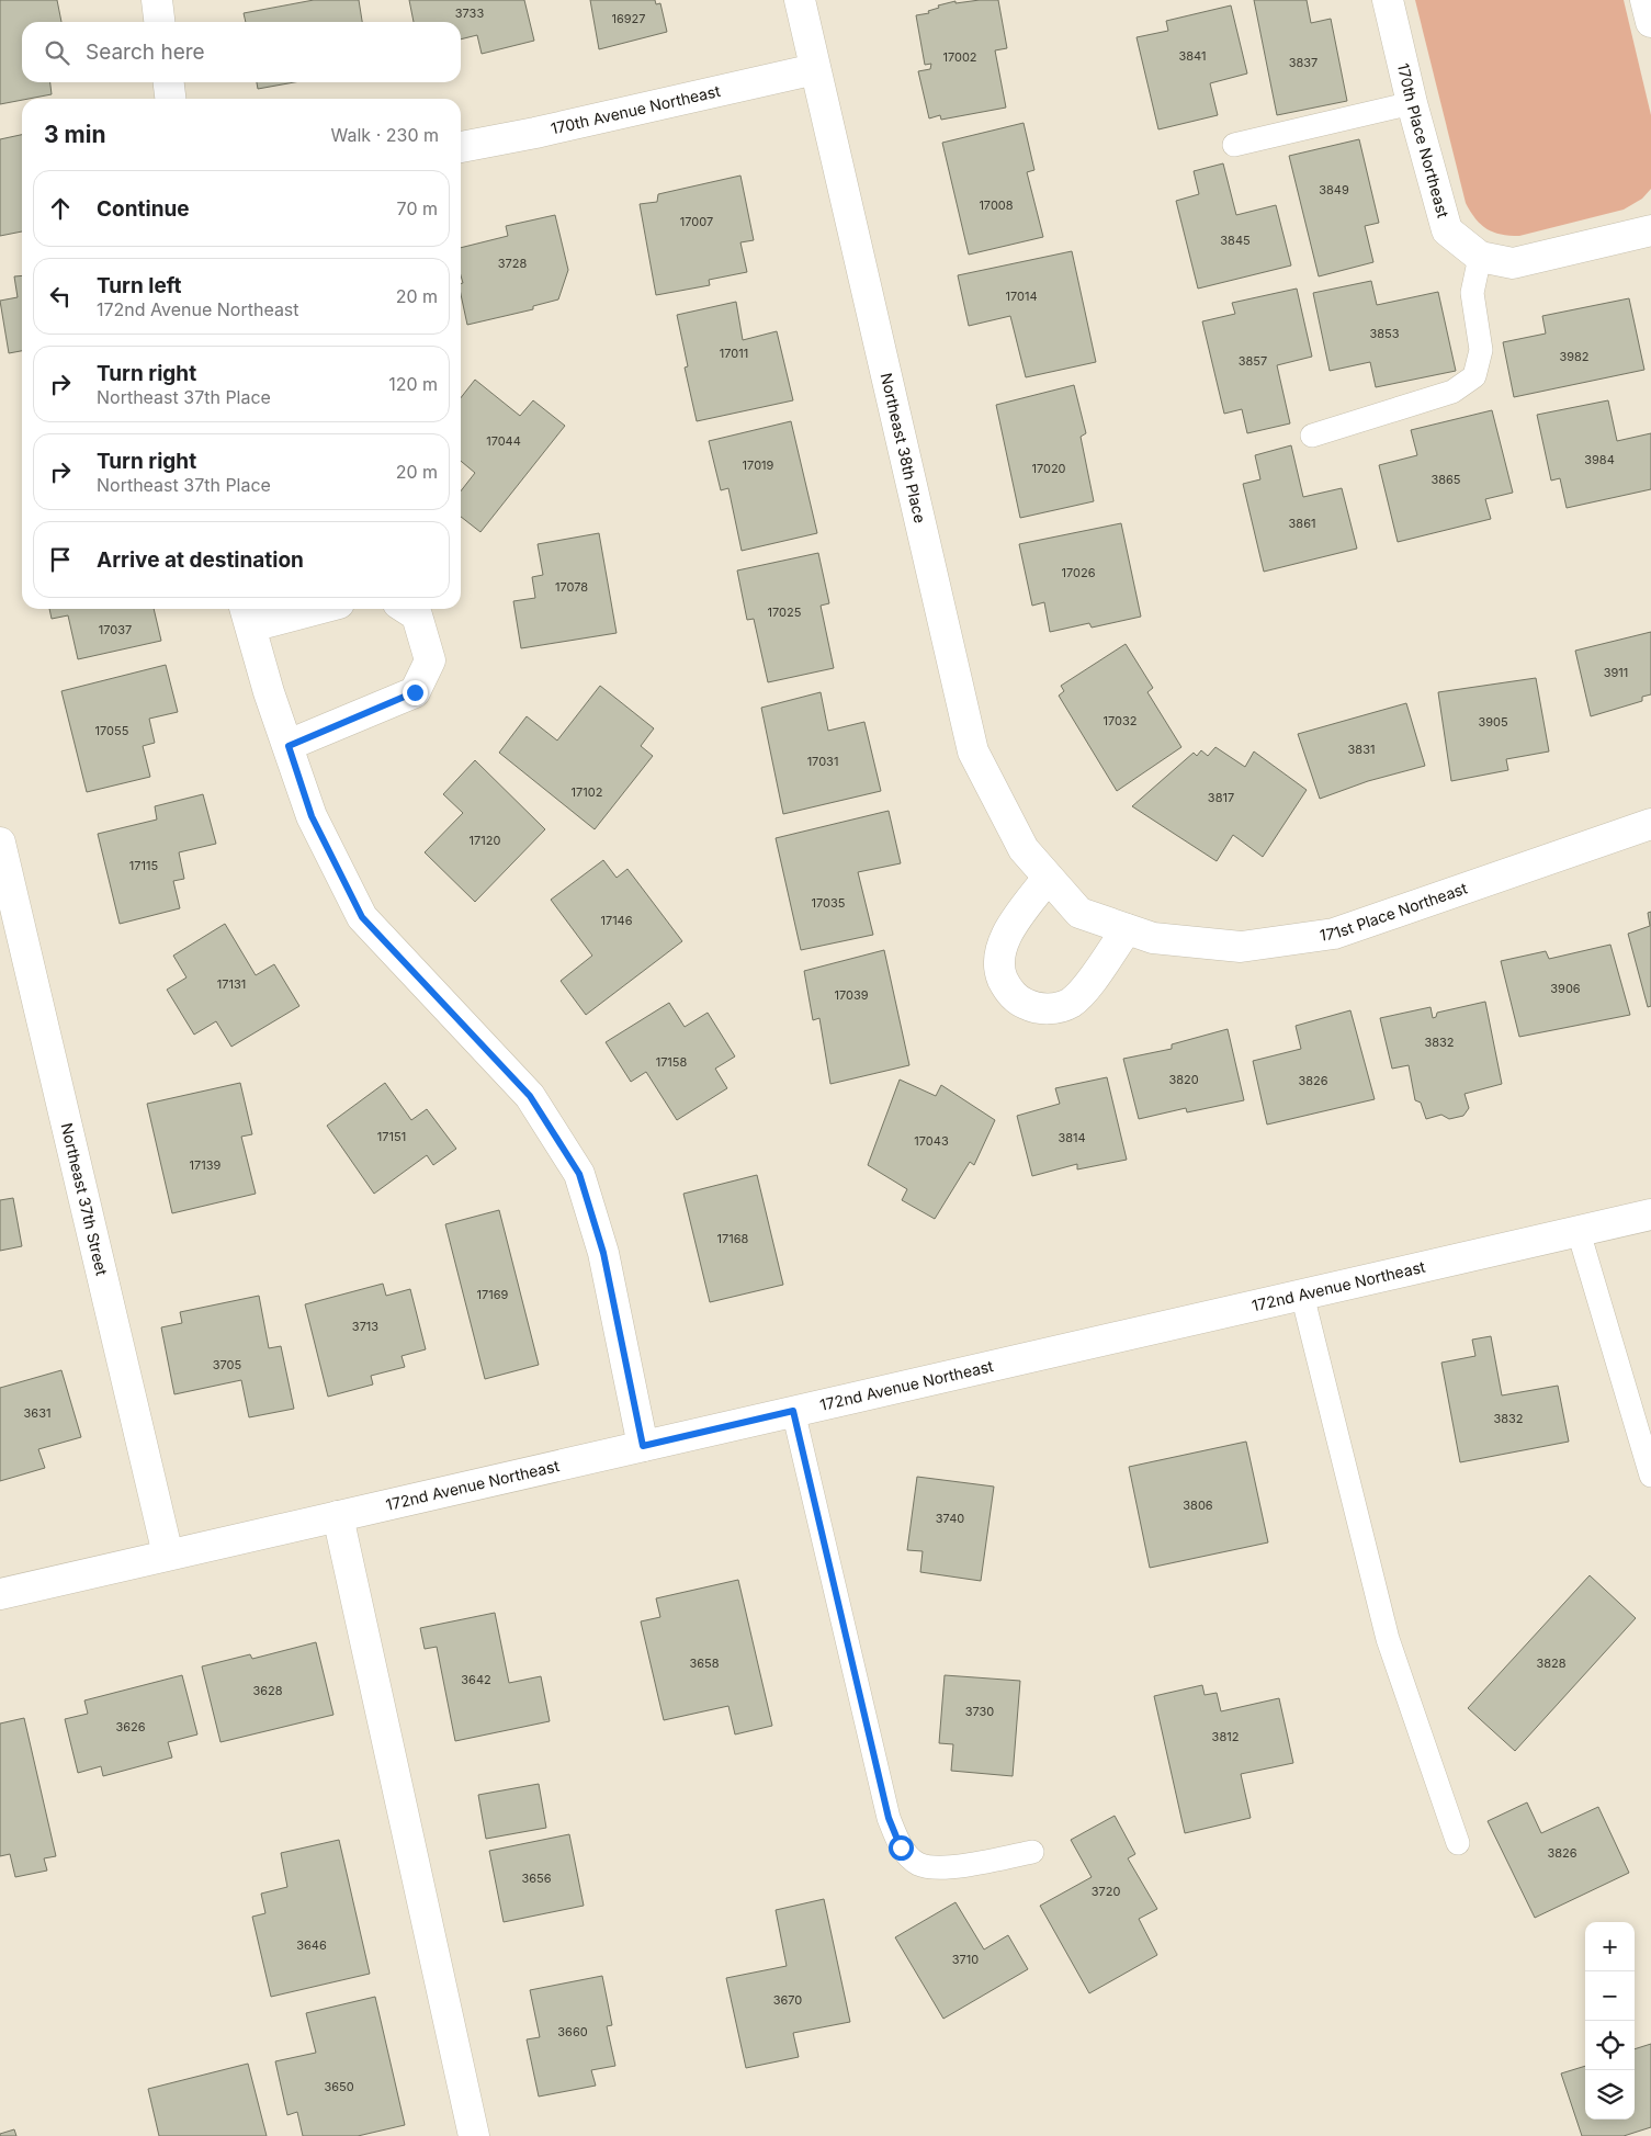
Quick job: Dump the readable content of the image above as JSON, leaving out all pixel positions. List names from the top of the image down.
{
  "streets": {
    "street": [
      "170th Avenue Northeast",
      "170th Place Northeast",
      "Northeast 38th Place",
      "171st Place Northeast",
      "Northeast 37th Street",
      "172nd Avenue Northeast"
    ]
  },
  "crossings": [
    ["170th Avenue Northeast", "Northeast 38th Place"],
    ["Northeast 38th Place", "171st Place Northeast"],
    ["Northeast 37th Street", "172nd Avenue Northeast"]
  ],
  "house_numbers": [
    "3733",
    "16927",
    "3841",
    "17002",
    "3837",
    "3849",
    "17008",
    "17007",
    "3845",
    "3728",
    "17014",
    "3853",
    "17011",
    "3982",
    "3857",
    "17044",
    "3984",
    "17019",
    "17020",
    "3865",
    "3861",
    "17026",
    "17078",
    "17025",
    "17037",
    "3911",
    "17032",
    "3905",
    "17055",
    "3831",
    "17031",
    "17102",
    "3817",
    "17120",
    "17115",
    "17035",
    "17146",
    "17131",
    "3906",
    "17039",
    "3832",
    "17158",
    "3820",
    "3826",
    "17151",
    "3814",
    "17043",
    "17139",
    "17168",
    "17169",
    "3713",
    "3705",
    "3631",
    "3832",
    "3806",
    "3740",
    "3658",
    "3828",
    "3642",
    "3628",
    "3730",
    "3626",
    "3812",
    "3826",
    "3656",
    "3720",
    "3646",
    "3710",
    "3670",
    "3660",
    "3650"
  ],
  "page": {
    "search": "Search here",
    "heading": ["3 min", "Walk · 230 m"],
    "list": [
      ["Continue", "70 m"],
      ["Turn left", "172nd Avenue Northeast", "20 m"],
      ["Turn right", "Northeast 37th Place", "120 m"],
      ["Turn right", "Northeast 37th Place", "20 m"],
      "Arrive at destination"
    ],
    "map_buttons": ["+", "−"]
  }
}
